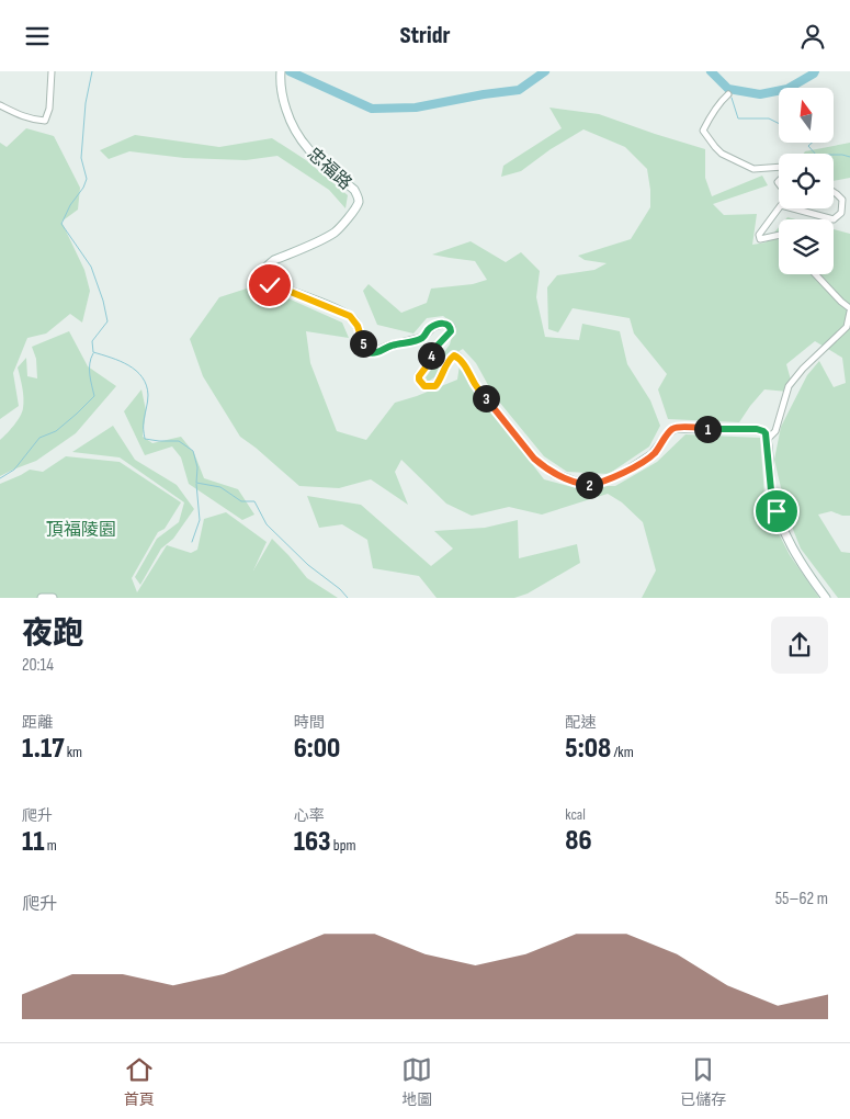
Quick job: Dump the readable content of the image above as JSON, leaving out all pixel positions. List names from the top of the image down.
{
  "streets": {
    "street": ["忠福路"]
  },
  "parks": ["頂福陵園"],
  "north": "top",
  "page": {
    "header": "Stridr",
    "pins": [
      "5",
      "4",
      "3",
      "1",
      "2"
    ],
    "heading": ["夜跑", "20:14"],
    "stats": [
      ["距離", "1.17 km"],
      ["時間", "6:00"],
      ["配速", "5:08 /km"],
      ["爬升", "11 m"],
      ["心率", "163 bpm"],
      ["kcal", "86"]
    ],
    "chart": ["爬升", "55–62 m"],
    "tabs": ["首頁", "地圖", "已儲存"]
  }
}
